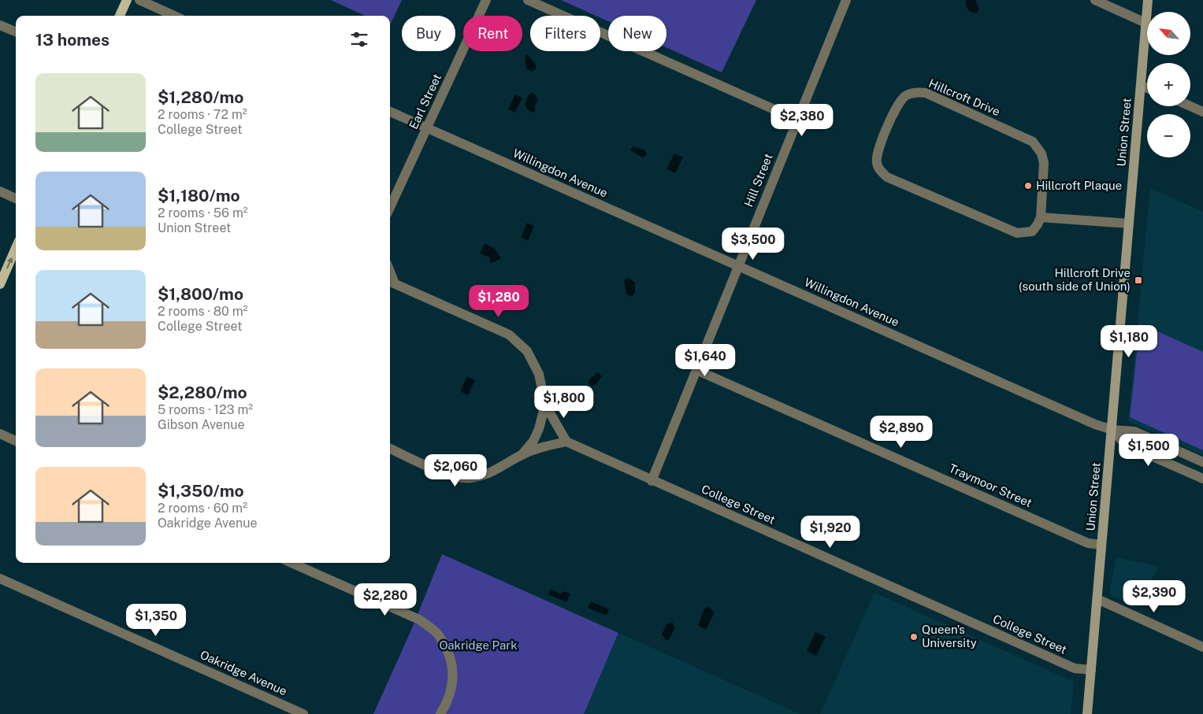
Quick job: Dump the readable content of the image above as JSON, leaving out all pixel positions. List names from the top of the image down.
{
  "streets": {
    "main road": ["Union Street"],
    "street": [
      "Hillcroft Drive",
      "Earl Street",
      "Willingdon Avenue",
      "Hill Street",
      "Traymoor Street",
      "College Street",
      "Oakridge Avenue"
    ]
  },
  "crossings": [
    ["Earl Street", "Willingdon Avenue"],
    ["Union Street", "Willingdon Avenue"],
    ["Union Street", "Traymoor Street"],
    ["Union Street", "College Street"],
    ["Willingdon Avenue", "Hill Street"],
    ["Hill Street", "Traymoor Street"],
    ["Hill Street", "College Street"]
  ],
  "parks": ["Oakridge Park"],
  "places": {
    "other": ["Hillcroft Plaque", "Queen's University"],
    "transit": ["Hillcroft Drive (south side of Union)"]
  },
  "north": "top left",
  "page": {
    "map_buttons": ["+", "−"],
    "chip": [
      "Buy",
      "Rent",
      "Filters",
      "New"
    ],
    "heading": "13 homes",
    "list": [
      {
        "name": "$1,280/mo",
        "note": "2 rooms · 72 m² · College Street"
      },
      {
        "name": "$1,180/mo",
        "note": "2 rooms · 56 m² · Union Street"
      },
      {
        "name": "$1,800/mo",
        "note": "2 rooms · 80 m² · College Street"
      },
      {
        "name": "$2,280/mo",
        "note": "5 rooms · 123 m² · Gibson Avenue"
      },
      {
        "name": "$1,350/mo",
        "note": "2 rooms · 60 m² · Oakridge Avenue"
      }
    ],
    "price": [
      "$2,380",
      "$3,500",
      "$1,280",
      "$1,180",
      "$1,640",
      "$1,800",
      "$2,890",
      "$1,500",
      "$2,060",
      "$1,920",
      "$2,390",
      "$2,280",
      "$1,350"
    ]
  }
}
